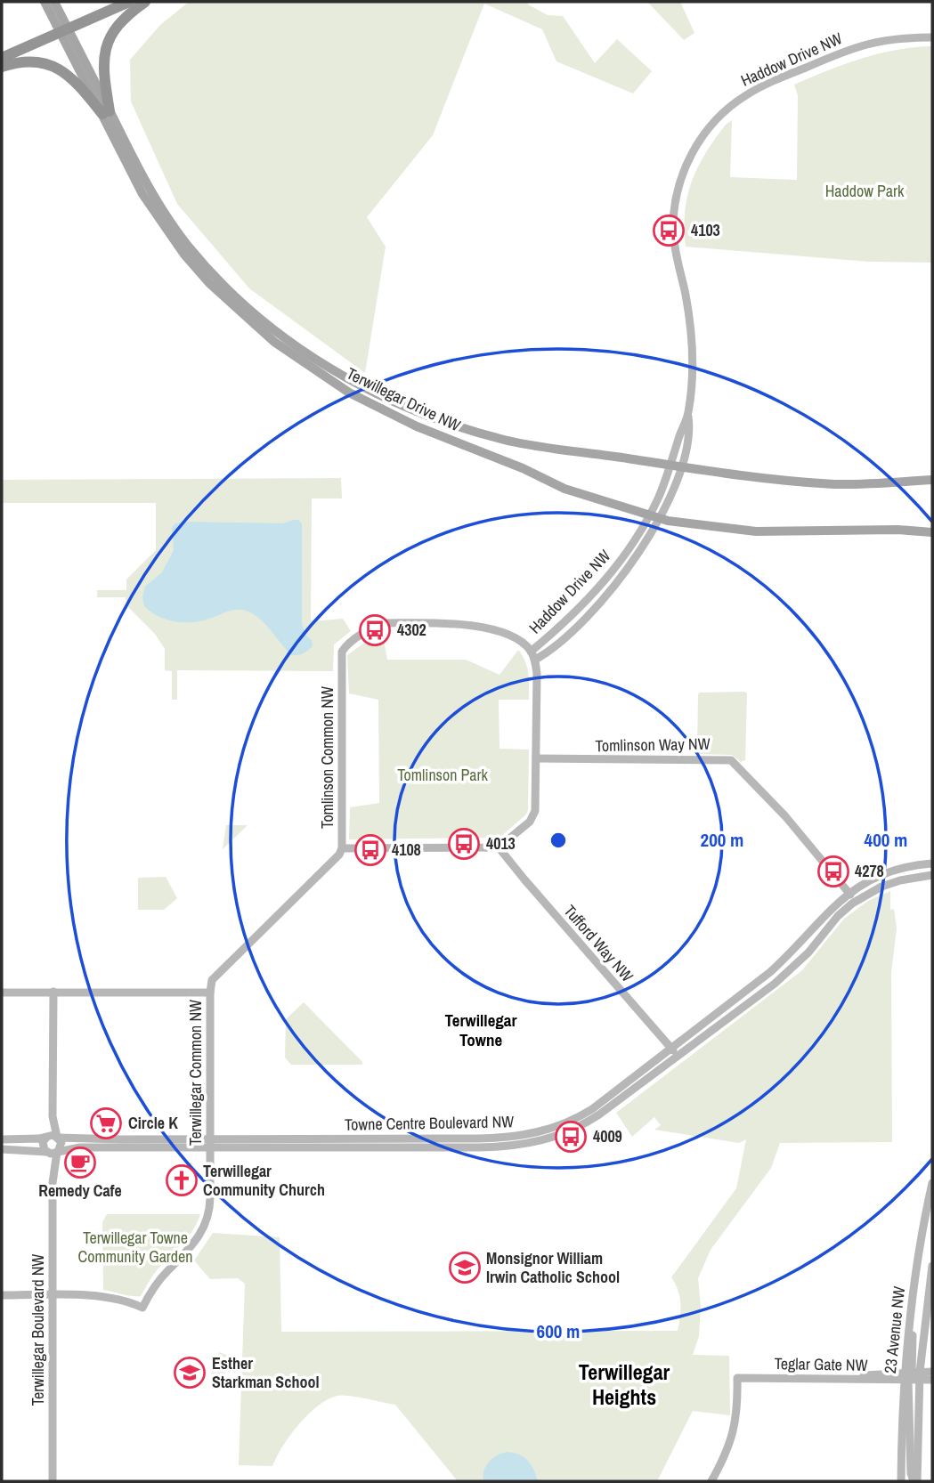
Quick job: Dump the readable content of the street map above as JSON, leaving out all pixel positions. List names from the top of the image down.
{
  "streets": {
    "main road": ["Terwillegar Drive NW"],
    "street": [
      "Haddow Drive NW",
      "Tomlinson Way NW",
      "Tomlinson Common NW",
      "Tufford Way NW",
      "Terwillegar Common NW",
      "Towne Centre Boulevard NW",
      "Terwillegar Boulevard NW",
      "23 Avenue NW",
      "Teglar Gate NW"
    ]
  },
  "crossings": [
    ["Haddow Drive NW", "Terwillegar Drive NW"],
    ["Haddow Drive NW", "Tomlinson Common NW"],
    ["Tomlinson Way NW", "Tomlinson Common NW"],
    ["Tomlinson Way NW", "Towne Centre Boulevard NW"],
    ["Tomlinson Common NW", "Tufford Way NW"],
    ["Tufford Way NW", "Towne Centre Boulevard NW"],
    ["Terwillegar Common NW", "Towne Centre Boulevard NW"],
    ["Terwillegar Common NW", "Terwillegar Boulevard NW"],
    ["Towne Centre Boulevard NW", "Terwillegar Boulevard NW"],
    ["23 Avenue NW", "Teglar Gate NW"]
  ],
  "districts": ["Terwillegar Towne", "Terwillegar Heights"],
  "parks": ["Haddow Park", "Tomlinson Park", "Terwillegar Towne Community Garden"],
  "places": {
    "bus stop": [
      "4103",
      "4302",
      "4013",
      "4108",
      "4278",
      "4009"
    ],
    "supermarket": ["Circle K"],
    "cafe": ["Remedy Cafe"],
    "church": ["Terwillegar Community Church"],
    "school or university": ["Monsignor William Irwin Catholic School", "Esther Starkman School"]
  },
  "rings": ["200 m", "400 m", "600 m"]
}
